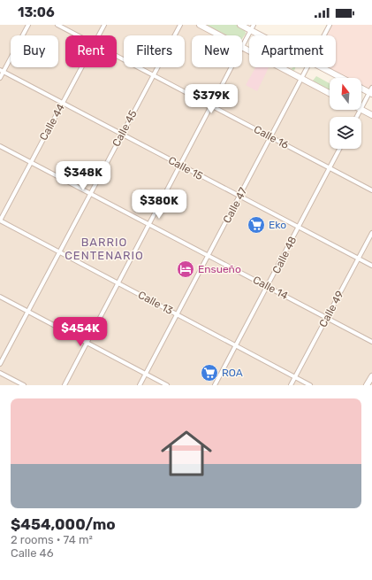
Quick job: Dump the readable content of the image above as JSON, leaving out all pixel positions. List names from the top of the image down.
{
  "streets": {
    "street": [
      "Calle 44",
      "Calle 45",
      "Calle 16",
      "Calle 15",
      "Calle 47",
      "Calle 48",
      "Calle 14",
      "Calle 13",
      "Calle 49"
    ]
  },
  "crossings": [
    ["Calle 44", "Calle 15"],
    ["Calle 44", "Calle 14"],
    ["Calle 44", "Calle 13"],
    ["Calle 45", "Calle 16"],
    ["Calle 45", "Calle 15"],
    ["Calle 45", "Calle 14"],
    ["Calle 45", "Calle 13"],
    ["Calle 16", "Calle 47"],
    ["Calle 16", "Calle 48"],
    ["Calle 15", "Calle 47"],
    ["Calle 15", "Calle 48"],
    ["Calle 15", "Calle 49"],
    ["Calle 47", "Calle 14"],
    ["Calle 47", "Calle 13"],
    ["Calle 48", "Calle 14"],
    ["Calle 48", "Calle 13"],
    ["Calle 14", "Calle 49"],
    ["Calle 13", "Calle 49"]
  ],
  "districts": ["BARRIO CENTENARIO"],
  "places": {
    "supermarket": ["Eko", "ROA"],
    "hotel": ["Ensueño"]
  },
  "north": "top",
  "page": {
    "status": "13:06",
    "chip": [
      "Buy",
      "Rent",
      "Filters",
      "New",
      "Apartment"
    ],
    "price": [
      "$379K",
      "$348K",
      "$380K",
      "$454K"
    ],
    "list": [
      {
        "name": "$454,000/mo",
        "note": "2 rooms · 74 m² · Calle 46"
      }
    ]
  }
}
